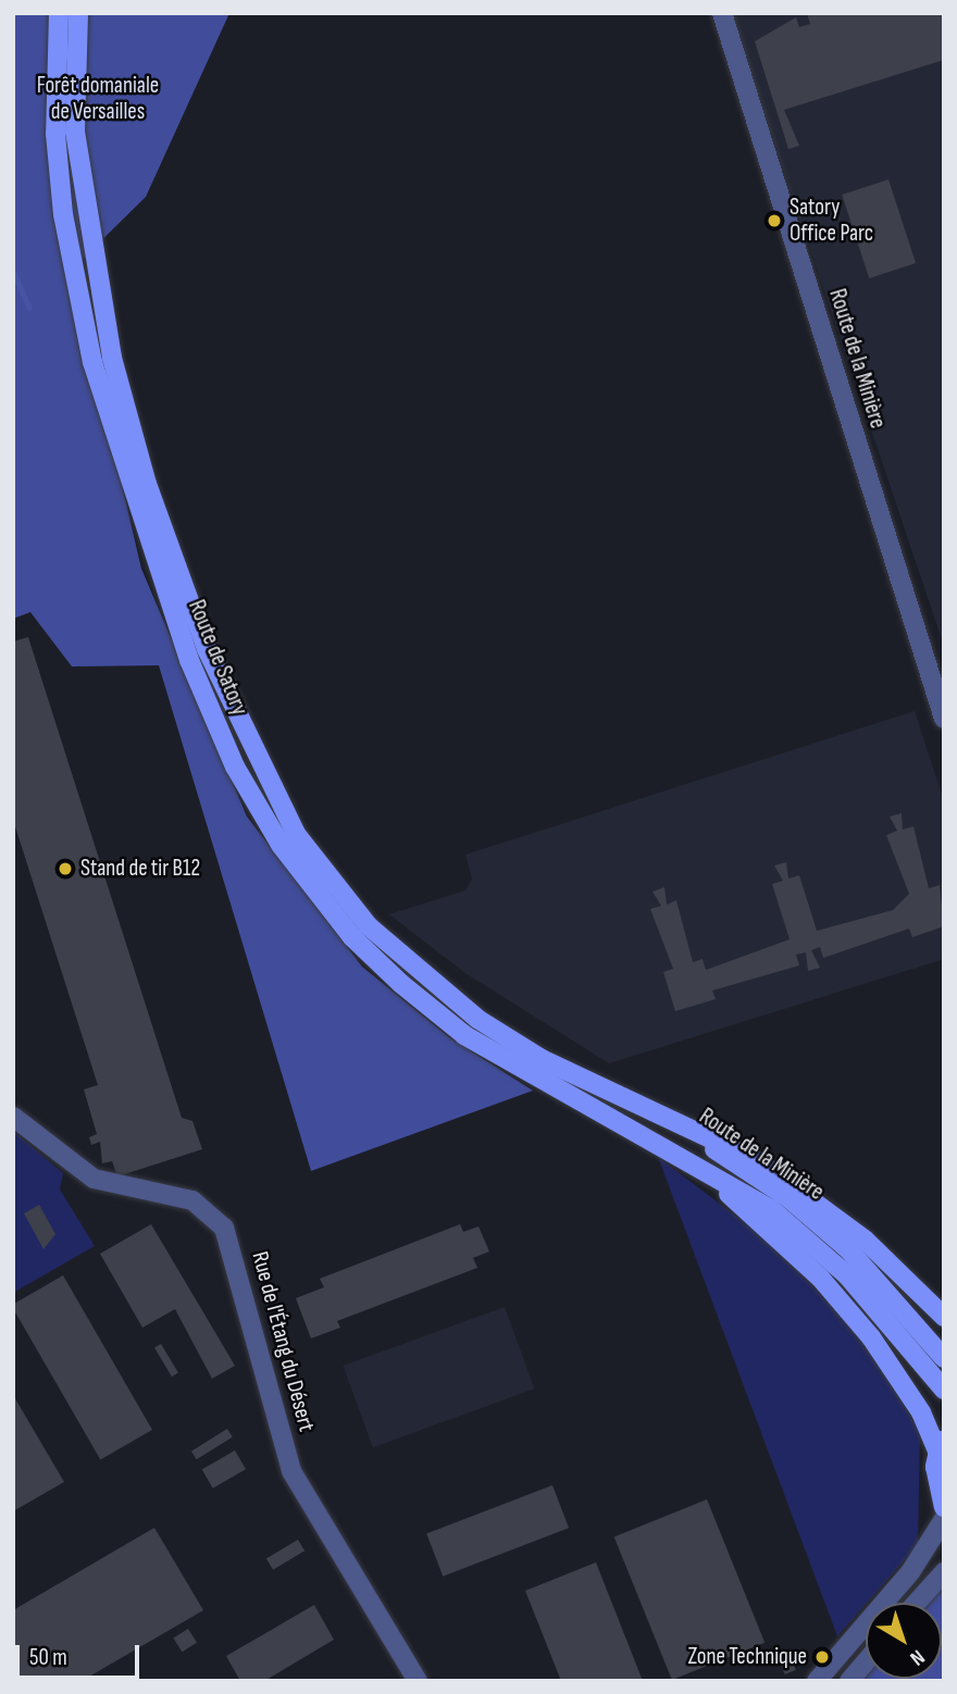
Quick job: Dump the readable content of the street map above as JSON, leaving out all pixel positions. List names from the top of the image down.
{
  "streets": {
    "main road": ["Route de la Minière", "Route de Satory"],
    "street": ["Rue de l'Étang du Désert"]
  },
  "crossings": [
    ["Route de la Minière", "Route de Satory"]
  ],
  "parks": ["Forêt domaniale de Versailles"],
  "places": ["Satory Office Parc", "Stand de tir B12", "Zone Technique"],
  "scale_bar": "50 m",
  "north": "bottom right"
}
